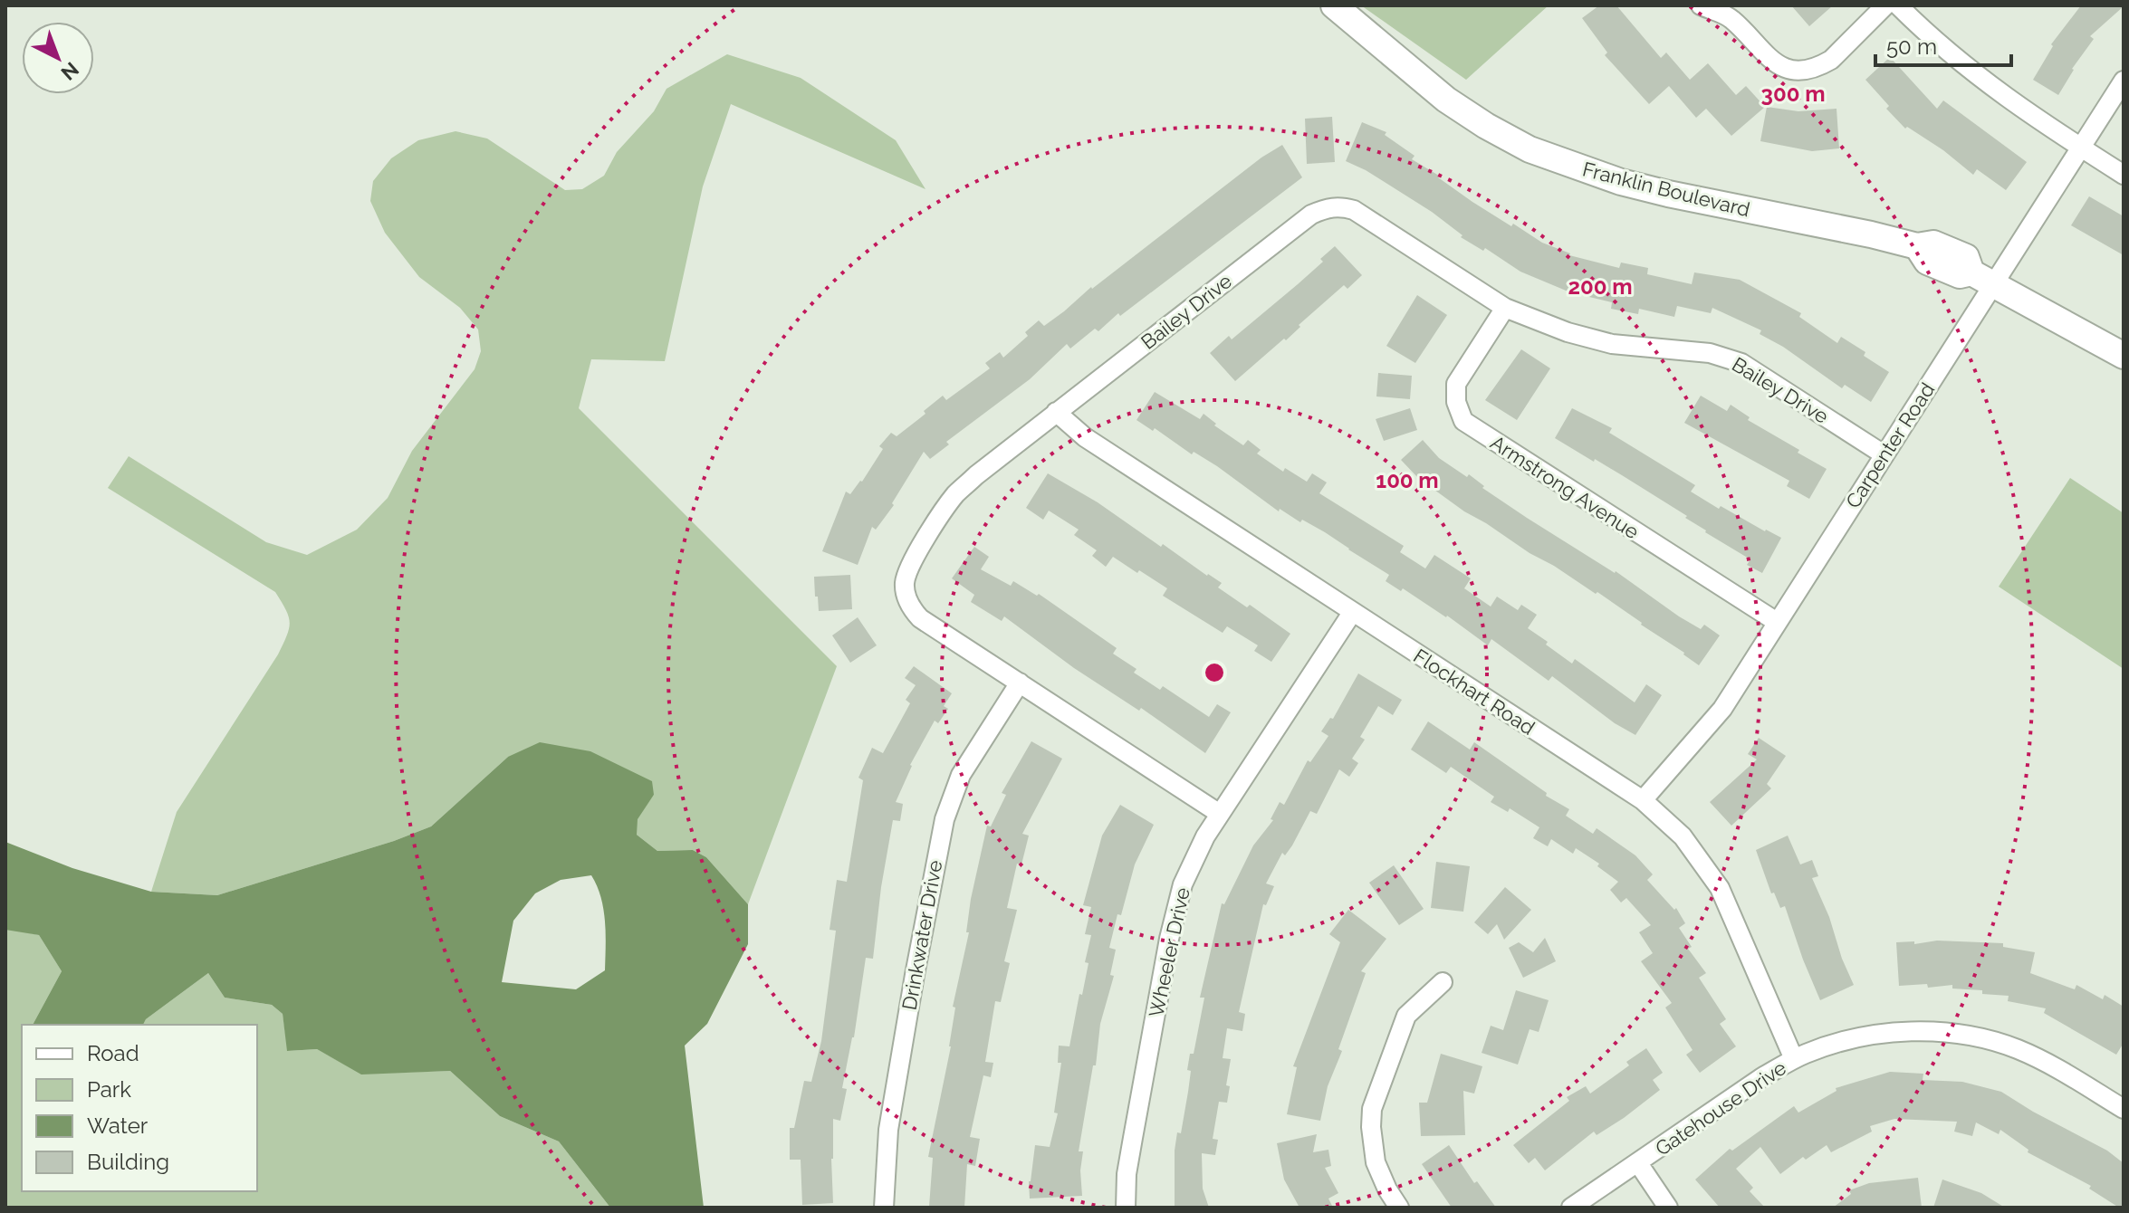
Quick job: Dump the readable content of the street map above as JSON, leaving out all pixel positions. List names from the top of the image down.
{
  "streets": {
    "main road": ["Franklin Boulevard"],
    "street": [
      "Bailey Drive",
      "Carpenter Road",
      "Armstrong Avenue",
      "Flockhart Road",
      "Drinkwater Drive",
      "Wheeler Drive",
      "Gatehouse Drive"
    ]
  },
  "crossings": [
    ["Franklin Boulevard", "Carpenter Road"],
    ["Bailey Drive", "Carpenter Road"],
    ["Bailey Drive", "Armstrong Avenue"],
    ["Bailey Drive", "Flockhart Road"],
    ["Bailey Drive", "Drinkwater Drive"],
    ["Bailey Drive", "Wheeler Drive"],
    ["Carpenter Road", "Armstrong Avenue"],
    ["Carpenter Road", "Flockhart Road"],
    ["Flockhart Road", "Wheeler Drive"],
    ["Flockhart Road", "Gatehouse Drive"]
  ],
  "legend": [
    "Road",
    "Park",
    "Water",
    "Building"
  ],
  "scale_bar": "50 m",
  "north": "bottom right",
  "rings": ["300 m", "200 m", "100 m"]
}
